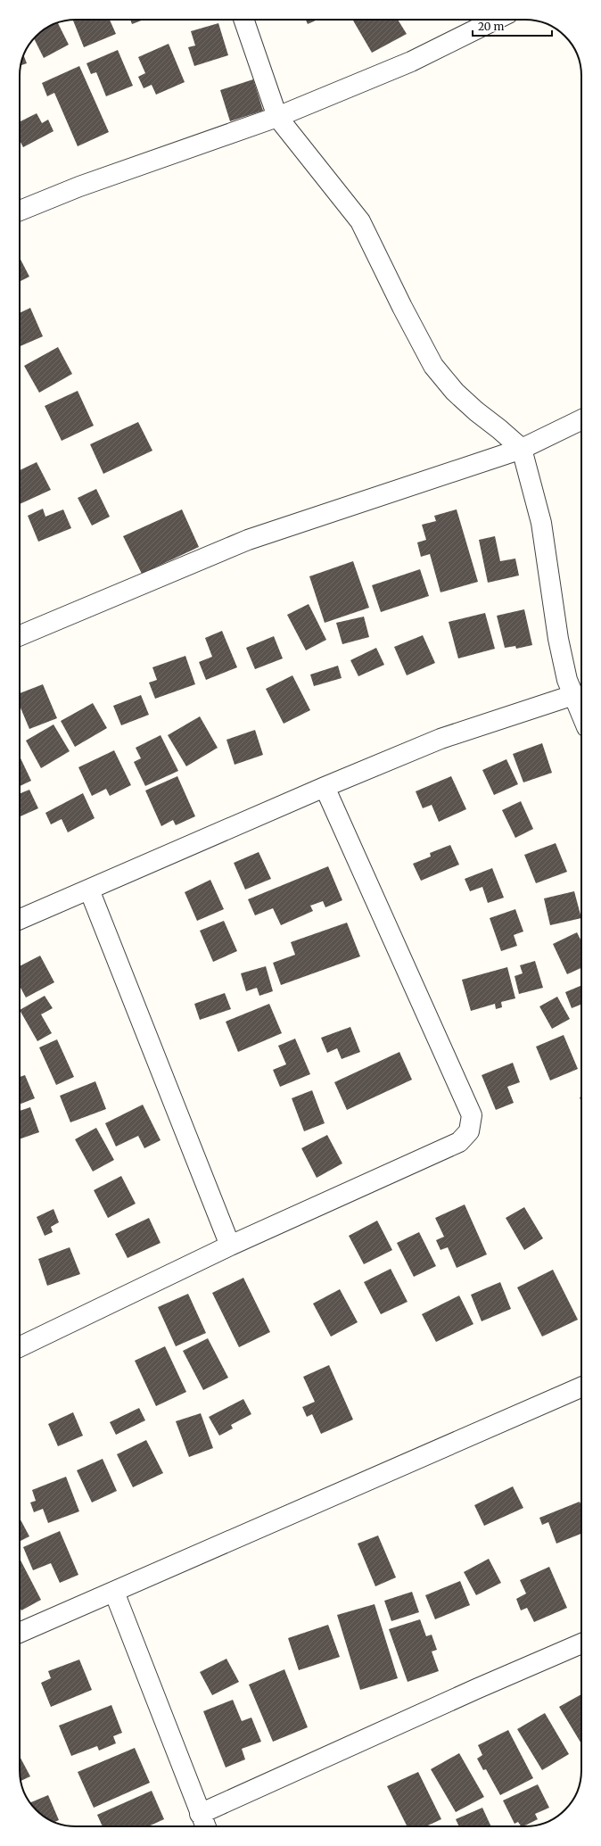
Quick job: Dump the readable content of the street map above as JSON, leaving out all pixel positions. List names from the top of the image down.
{
  "scale_bar": "20 m"
}
